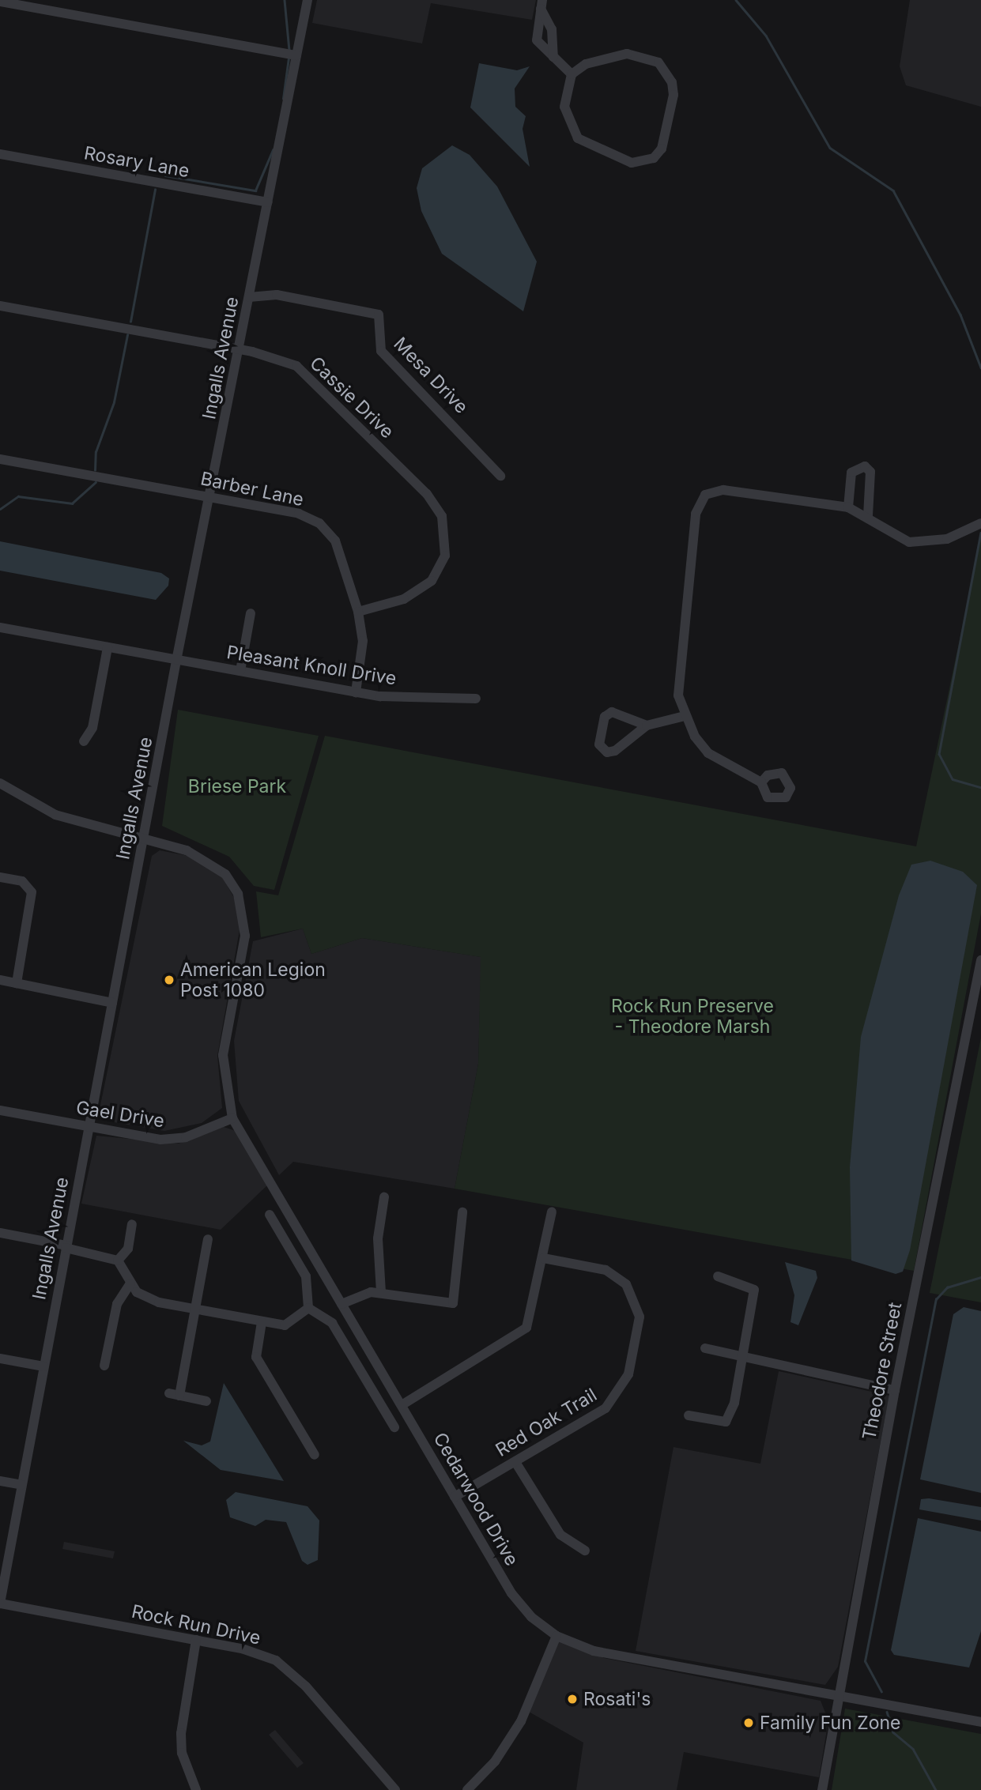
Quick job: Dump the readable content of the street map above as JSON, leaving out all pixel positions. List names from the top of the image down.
{
  "streets": {
    "street": [
      "Rosary Lane",
      "Ingalls Avenue",
      "Mesa Drive",
      "Cassie Drive",
      "Barber Lane",
      "Pleasant Knoll Drive",
      "Gael Drive",
      "Theodore Street",
      "Red Oak Trail",
      "Cedarwood Drive",
      "Rock Run Drive"
    ]
  },
  "crossings": [
    ["Rosary Lane", "Ingalls Avenue"],
    ["Ingalls Avenue", "Mesa Drive"],
    ["Ingalls Avenue", "Cassie Drive"],
    ["Ingalls Avenue", "Barber Lane"],
    ["Ingalls Avenue", "Pleasant Knoll Drive"],
    ["Ingalls Avenue", "Gael Drive"],
    ["Ingalls Avenue", "Rock Run Drive"],
    ["Cassie Drive", "Barber Lane"],
    ["Barber Lane", "Pleasant Knoll Drive"],
    ["Gael Drive", "Cedarwood Drive"],
    ["Theodore Street", "Cedarwood Drive"],
    ["Red Oak Trail", "Cedarwood Drive"]
  ],
  "parks": ["Briese Park", "Rock Run Preserve - Theodore Marsh"],
  "places": ["American Legion Post 1080", "Rosati's", "Family Fun Zone"]
}
